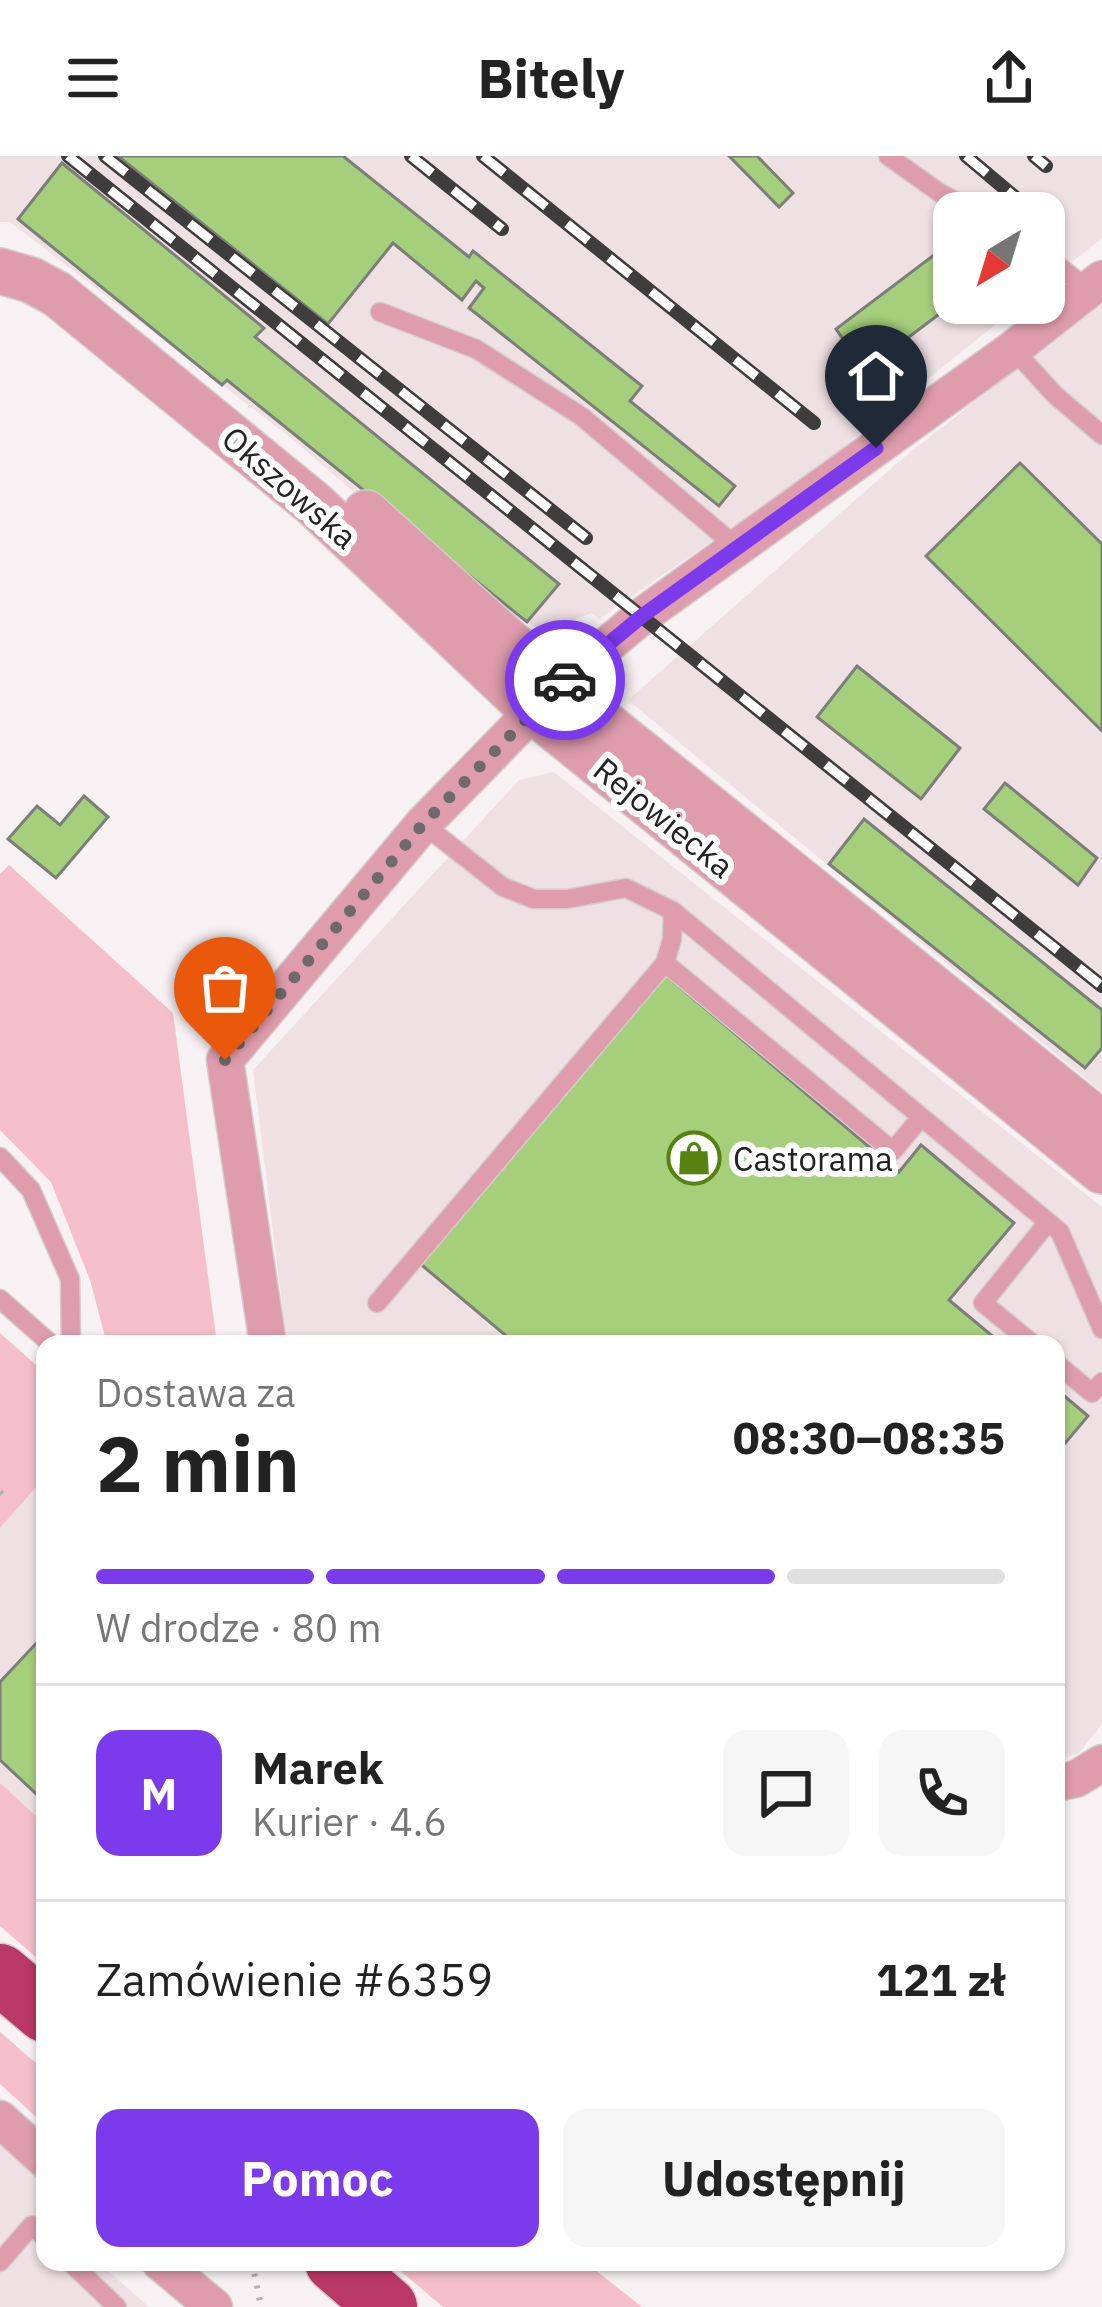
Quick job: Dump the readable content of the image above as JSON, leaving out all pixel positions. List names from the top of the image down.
{
  "streets": {
    "street": ["Okszowska", "Rejowiecka"]
  },
  "crossings": [
    ["Okszowska", "Rejowiecka"]
  ],
  "places": {
    "shop": ["Castorama"]
  },
  "north": "bottom left",
  "page": {
    "header": "Bitely",
    "heading": ["2 min", "Dostawa za", "08:30–08:35"],
    "panel": [
      "Marek",
      "Kurier · 4.6",
      "Zamówienie #6359",
      "121 zł"
    ],
    "bar": "W drodze · 80 m",
    "round": "M",
    "buttons": ["Pomoc", "Udostępnij"]
  }
}
